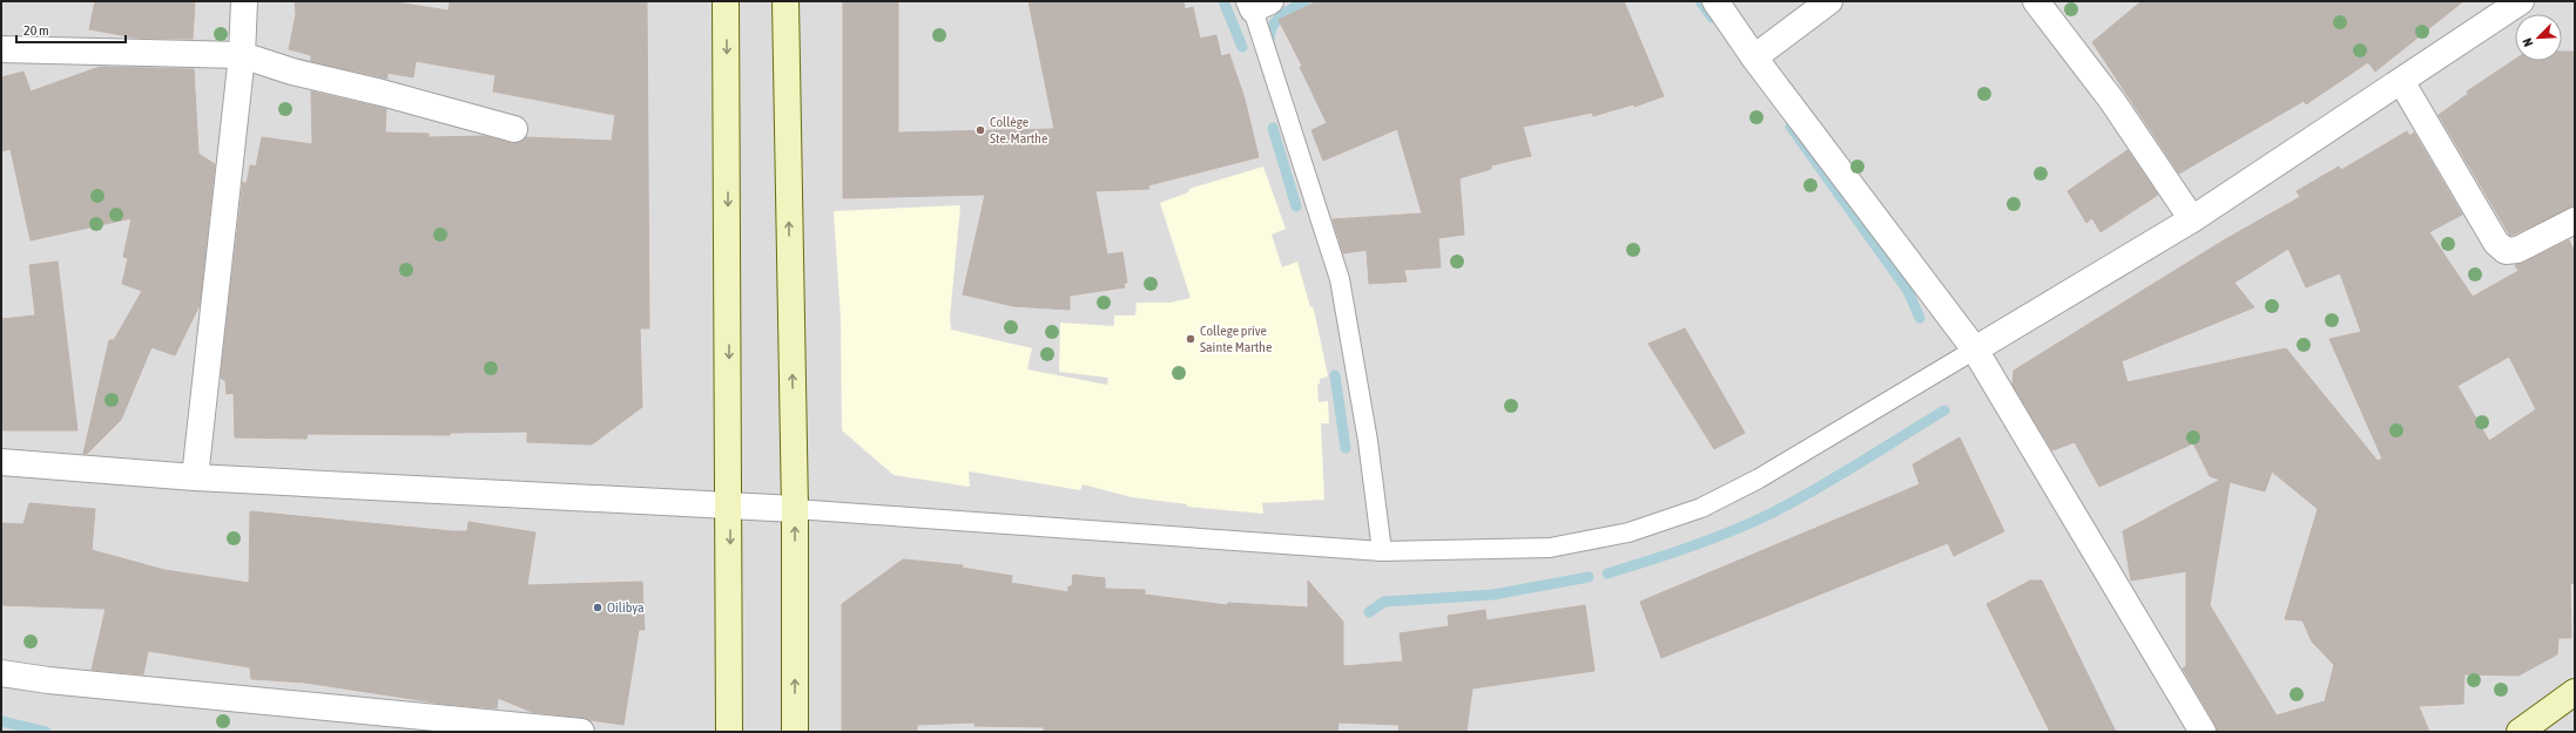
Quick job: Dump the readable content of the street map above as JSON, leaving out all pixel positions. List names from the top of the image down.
{
  "places": ["Collège Ste. Marthe", "College prive Sainte Marthe", "Oilibya"],
  "scale_bar": "20 m",
  "north": "bottom left"
}
